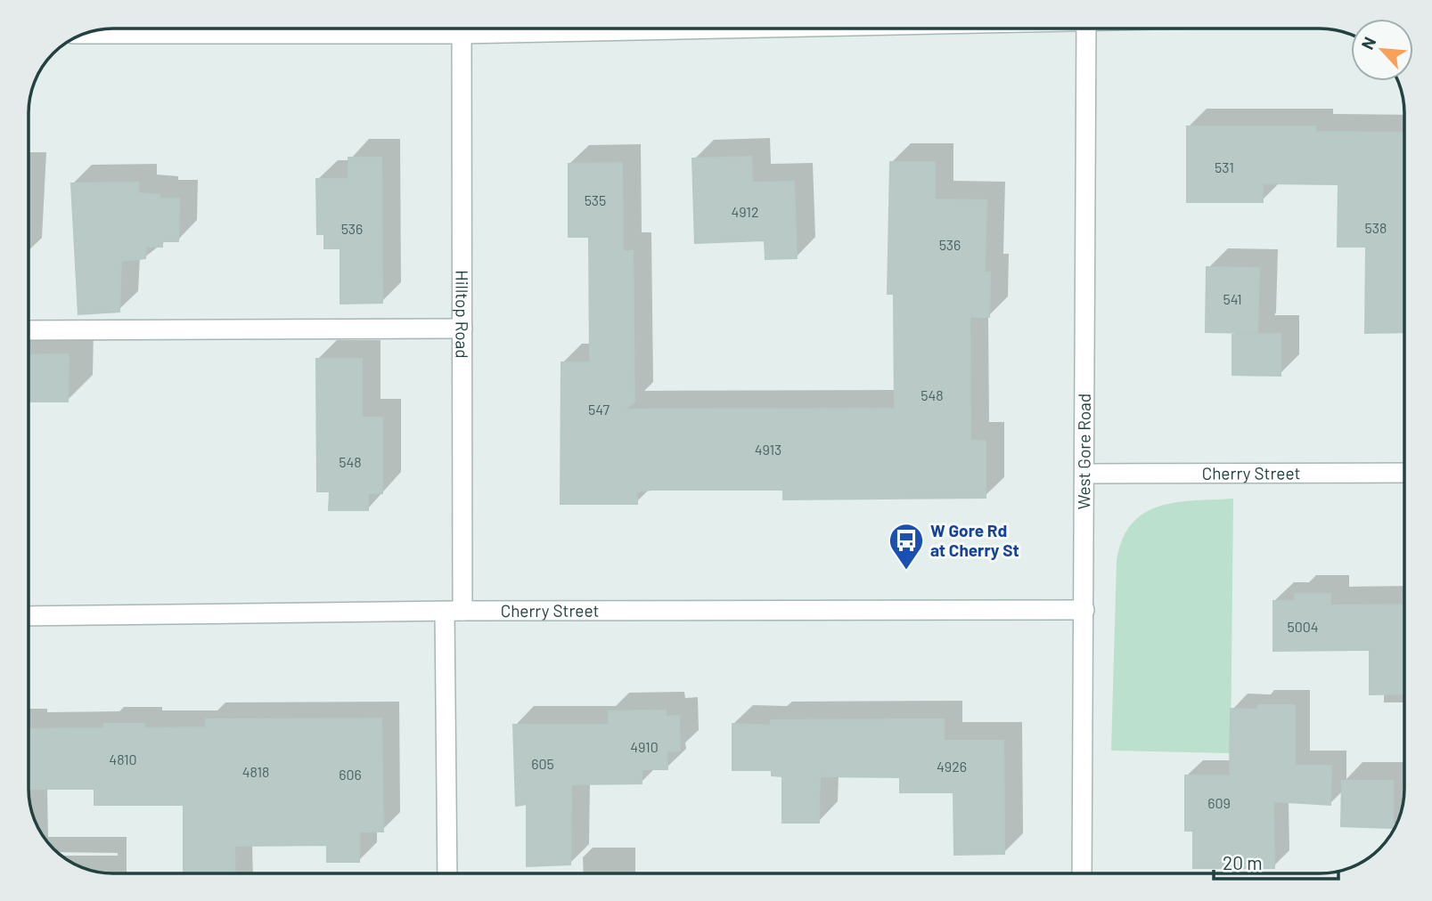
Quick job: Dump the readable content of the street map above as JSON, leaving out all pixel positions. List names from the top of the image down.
{
  "streets": {
    "street": ["Hilltop Road", "West Gore Road", "Cherry Street"]
  },
  "crossings": [
    ["Hilltop Road", "Cherry Street"],
    ["West Gore Road", "Cherry Street"]
  ],
  "places": {
    "bus stop": ["W Gore Rd at Cherry St"]
  },
  "house_numbers": [
    "531",
    "535",
    "4912",
    "538",
    "536",
    "536",
    "541",
    "548",
    "547",
    "4913",
    "548",
    "5004",
    "4910",
    "4810",
    "605",
    "4926",
    "4818",
    "606",
    "609"
  ],
  "scale_bar": "20 m",
  "north": "top left"
}
